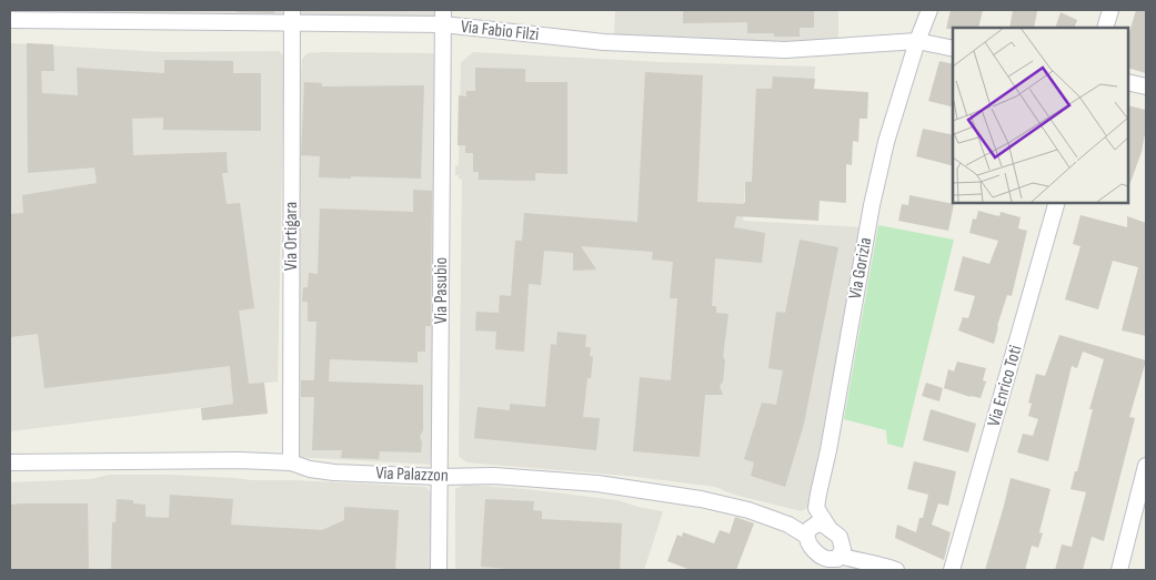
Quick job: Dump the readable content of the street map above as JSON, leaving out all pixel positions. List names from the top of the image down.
{
  "streets": {
    "street": [
      "Via Fabio Filzi",
      "Via Ortigara",
      "Via Gorizia",
      "Via Pasubio",
      "Via Enrico Toti",
      "Via Palazzon"
    ]
  },
  "crossings": [
    ["Via Fabio Filzi", "Via Ortigara"],
    ["Via Fabio Filzi", "Via Gorizia"],
    ["Via Fabio Filzi", "Via Pasubio"],
    ["Via Ortigara", "Via Palazzon"],
    ["Via Gorizia", "Via Palazzon"],
    ["Via Pasubio", "Via Palazzon"]
  ]
}
